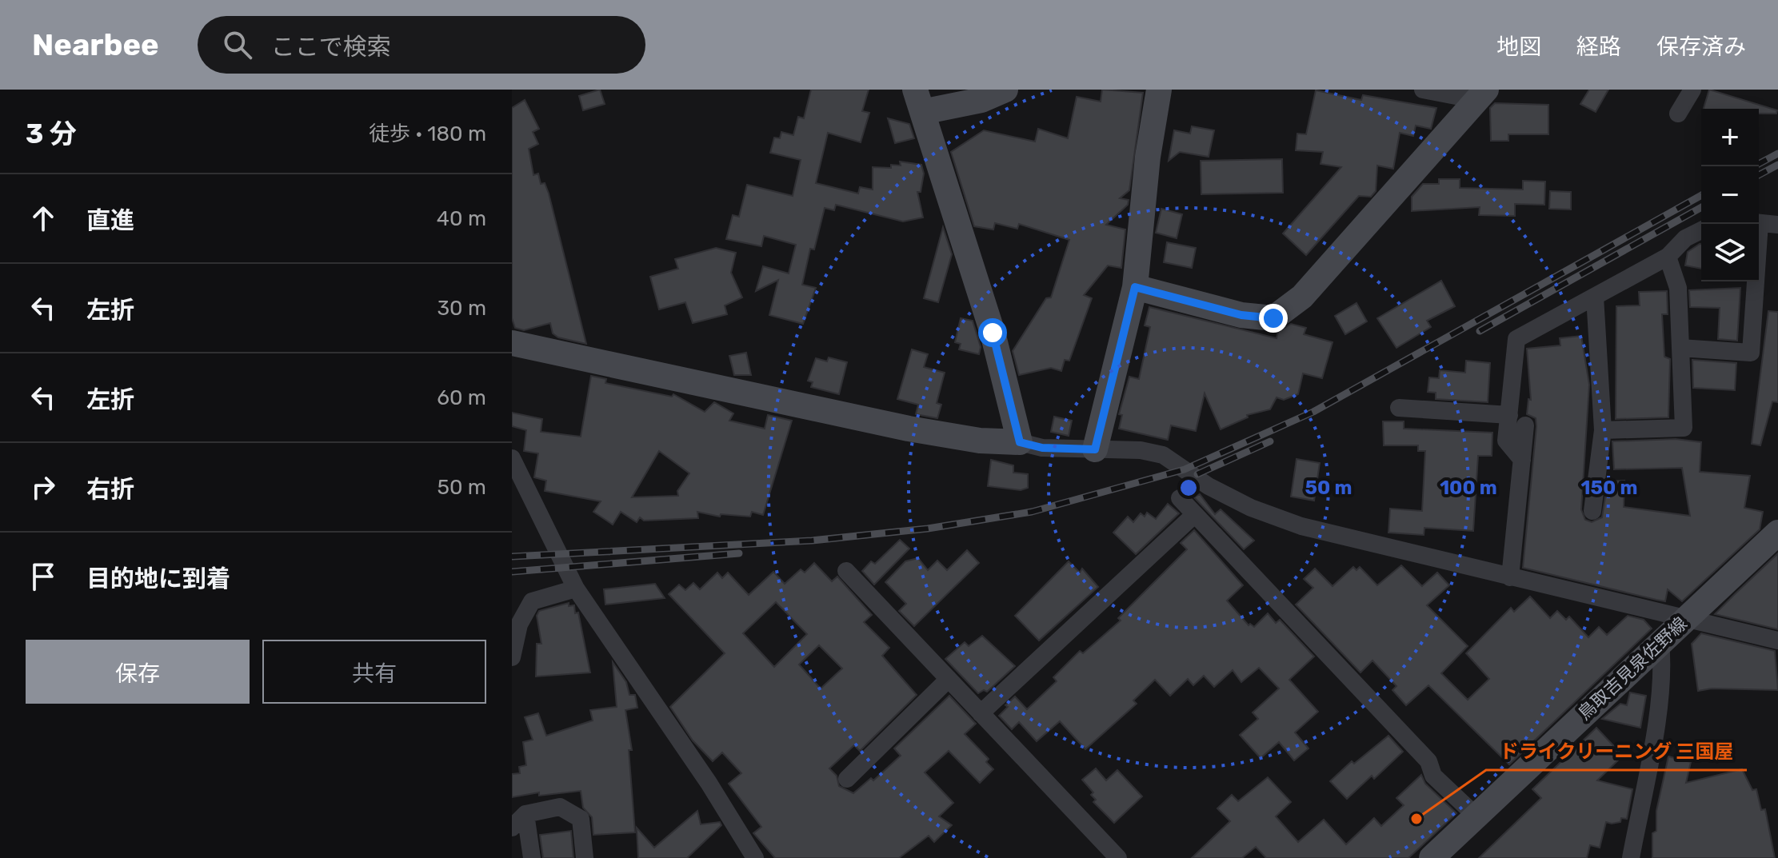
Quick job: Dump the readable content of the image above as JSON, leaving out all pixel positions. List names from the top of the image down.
{
  "streets": {
    "street": ["鳥取吉見泉佐野線"]
  },
  "places": ["ドライクリーニング 三国屋"],
  "page": {
    "header": "Nearbee",
    "search": "ここで検索",
    "nav": ["地図", "経路", "保存済み"],
    "heading": ["3 分", "徒歩 · 180 m"],
    "map_buttons": ["+", "−"],
    "list": [
      ["直進", "40 m"],
      ["左折", "30 m"],
      ["左折", "60 m"],
      ["右折", "50 m"],
      "目的地に到着"
    ],
    "buttons": ["保存", "共有"]
  },
  "rings": ["50 m", "100 m", "150 m"]
}
